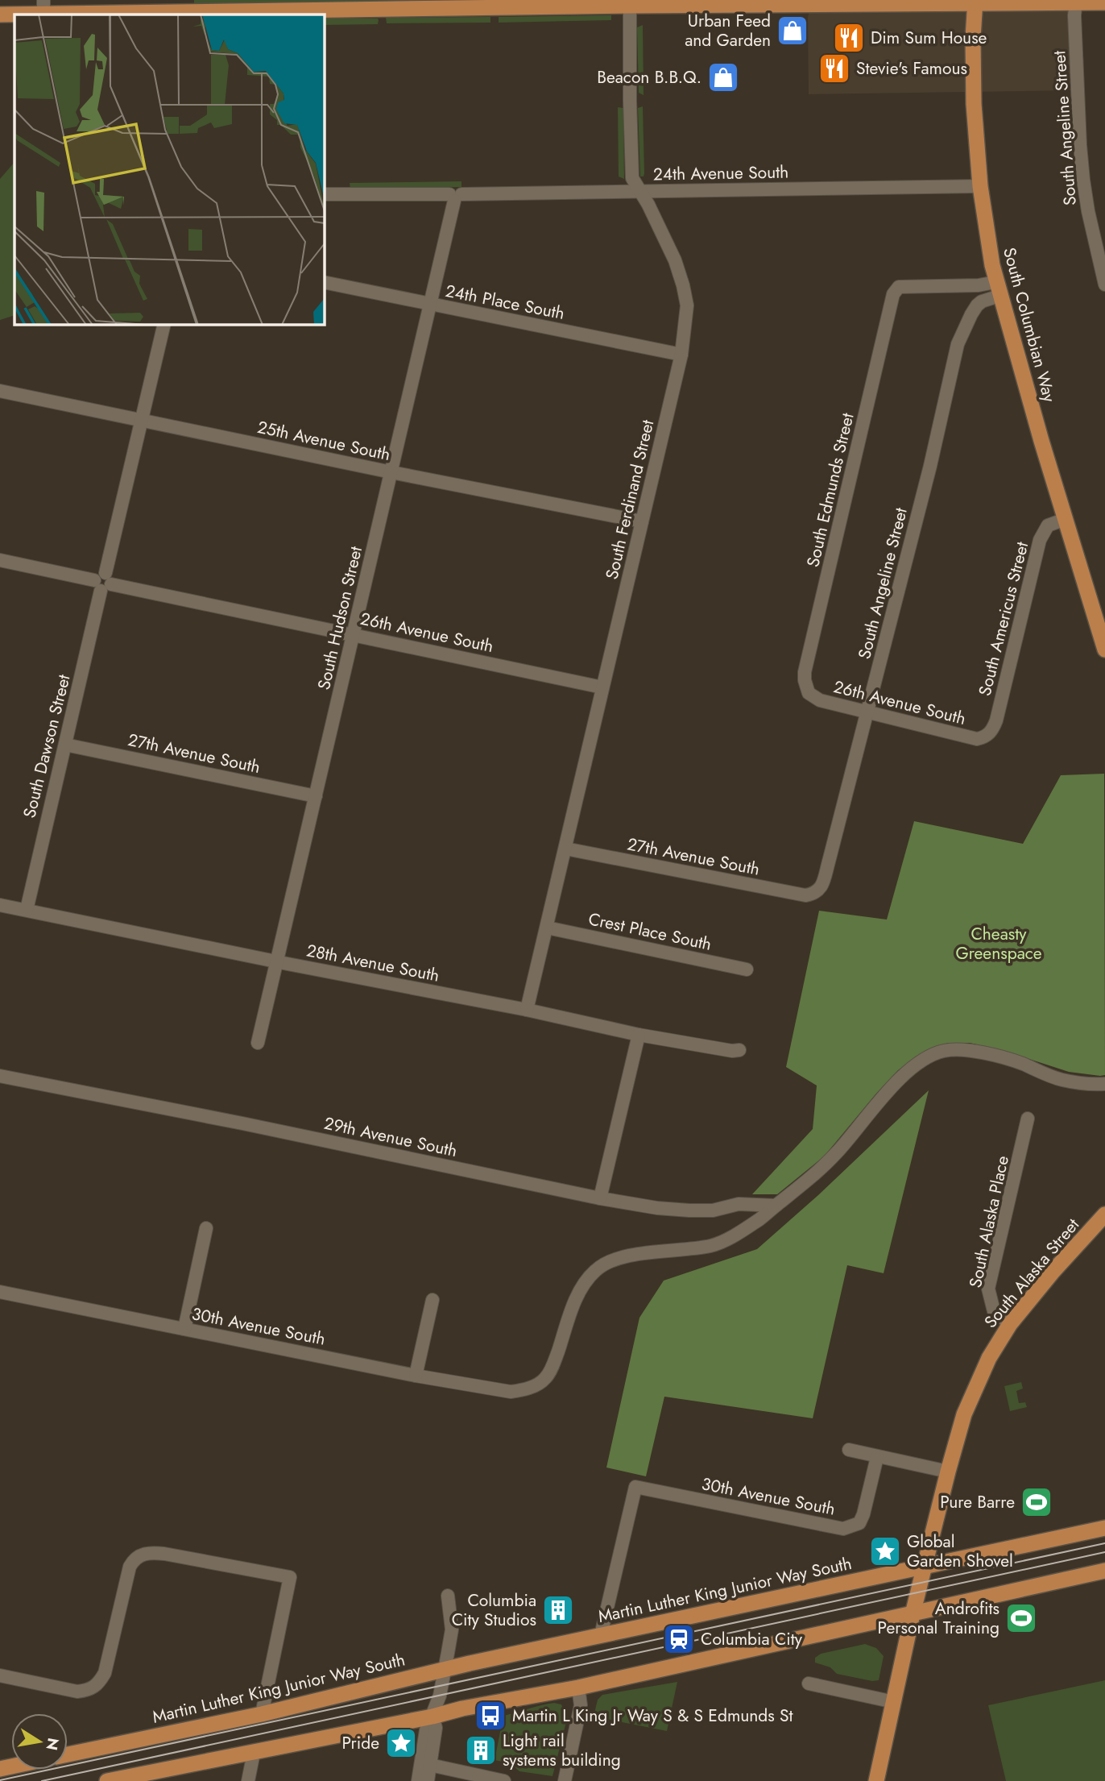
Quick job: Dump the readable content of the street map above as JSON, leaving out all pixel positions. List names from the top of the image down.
{
  "streets": {
    "main road": ["South Columbian Way", "South Alaska Street", "Martin Luther King Junior Way South"],
    "street": [
      "South Angeline Street",
      "24th Avenue South",
      "24th Place South",
      "25th Avenue South",
      "South Edmunds Street",
      "South Ferdinand Street",
      "South Hudson Street",
      "South Americus Street",
      "26th Avenue South",
      "South Dawson Street",
      "27th Avenue South",
      "Crest Place South",
      "28th Avenue South",
      "29th Avenue South",
      "South Alaska Place",
      "30th Avenue South"
    ]
  },
  "crossings": [
    ["South Angeline Street", "South Columbian Way"],
    ["South Angeline Street", "South Edmunds Street"],
    ["South Angeline Street", "26th Avenue South"],
    ["South Angeline Street", "27th Avenue South"],
    ["24th Avenue South", "South Columbian Way"],
    ["24th Avenue South", "South Ferdinand Street"],
    ["24th Avenue South", "South Hudson Street"],
    ["24th Place South", "South Ferdinand Street"],
    ["24th Place South", "South Hudson Street"],
    ["South Columbian Way", "South Edmunds Street"],
    ["South Columbian Way", "South Americus Street"],
    ["25th Avenue South", "South Ferdinand Street"],
    ["25th Avenue South", "South Hudson Street"],
    ["25th Avenue South", "South Dawson Street"],
    ["South Edmunds Street", "26th Avenue South"],
    ["South Ferdinand Street", "26th Avenue South"],
    ["South Ferdinand Street", "27th Avenue South"],
    ["South Ferdinand Street", "Crest Place South"],
    ["South Ferdinand Street", "28th Avenue South"],
    ["South Hudson Street", "26th Avenue South"],
    ["South Hudson Street", "27th Avenue South"],
    ["South Hudson Street", "28th Avenue South"],
    ["South Americus Street", "26th Avenue South"],
    ["26th Avenue South", "South Dawson Street"],
    ["South Dawson Street", "27th Avenue South"],
    ["South Dawson Street", "28th Avenue South"],
    ["29th Avenue South", "30th Avenue South"],
    ["South Alaska Place", "South Alaska Street"],
    ["South Alaska Street", "Martin Luther King Junior Way South"],
    ["30th Avenue South", "Martin Luther King Junior Way South"]
  ],
  "parks": ["Cheasty Greenspace"],
  "places": {
    "shop": ["Urban Feed and Garden", "Beacon B.B.Q."],
    "restaurant": ["Dim Sum House", "Stevie's Famous"],
    "sports": ["Pure Barre", "Androfits Personal Training"],
    "place": ["Global Garden Shovel", "Pride"],
    "building": ["Columbia City Studios", "Light rail systems building"],
    "station": ["Columbia City"],
    "bus stop": ["Martin L King Jr Way S & S Edmunds St"]
  },
  "north": "right"
}
